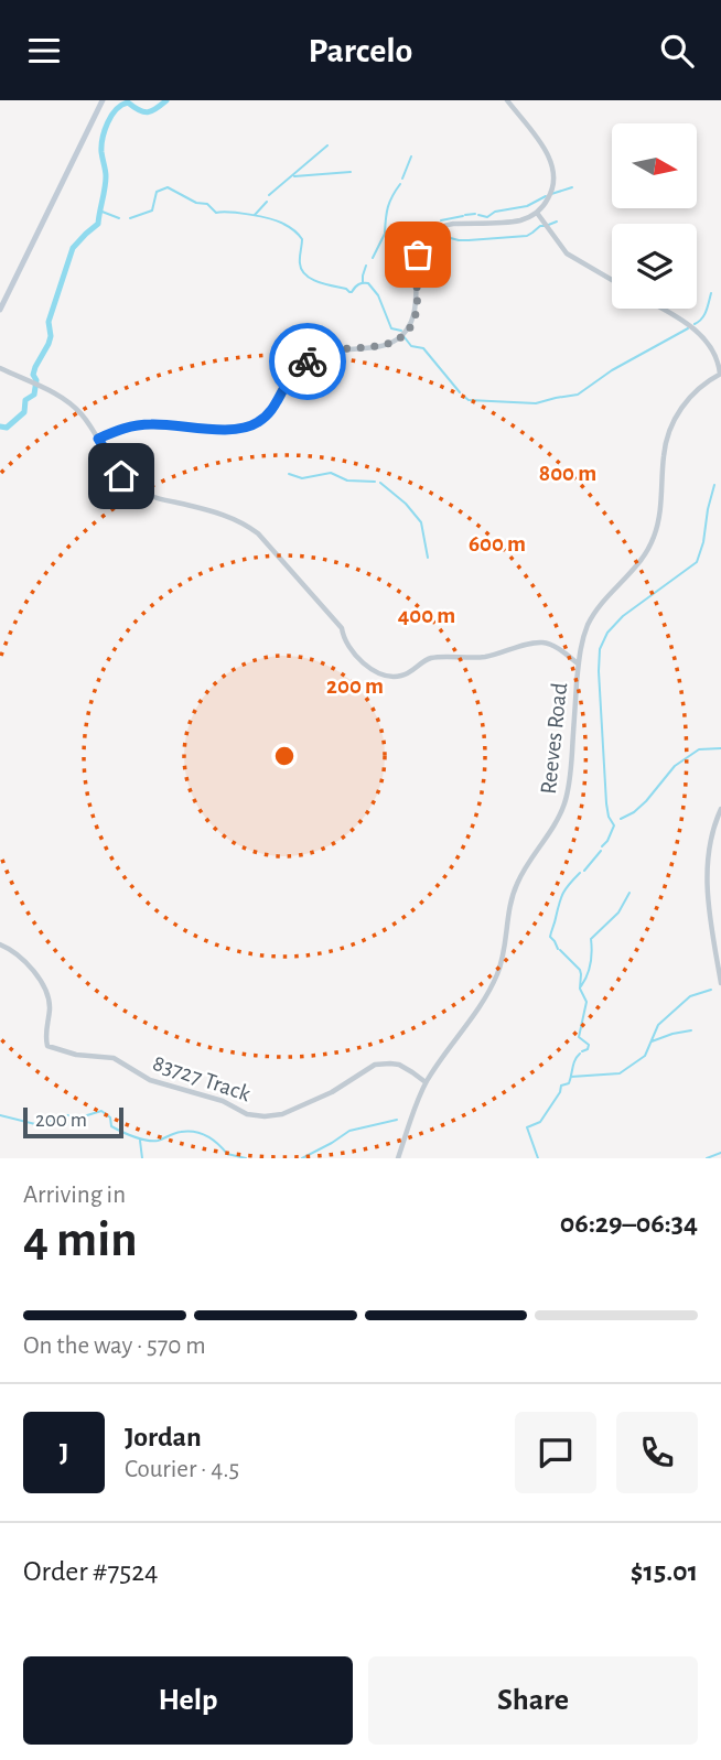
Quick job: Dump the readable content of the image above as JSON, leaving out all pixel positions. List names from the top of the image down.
{
  "streets": {
    "street": ["Reeves Road", "83727 Track"]
  },
  "crossings": [
    ["Reeves Road", "83727 Track"]
  ],
  "scale_bar": "200 m",
  "north": "right",
  "page": {
    "header": "Parcelo",
    "scale": "200 m",
    "heading": ["4 min", "Arriving in", "06:29–06:34"],
    "panel": [
      "Jordan",
      "Courier · 4.5",
      "Order #7524",
      "$15.01"
    ],
    "bar": "On the way · 570 m",
    "round": "J",
    "buttons": ["Help", "Share"]
  },
  "rings": [
    "800 m",
    "600 m",
    "400 m",
    "200 m"
  ]
}
